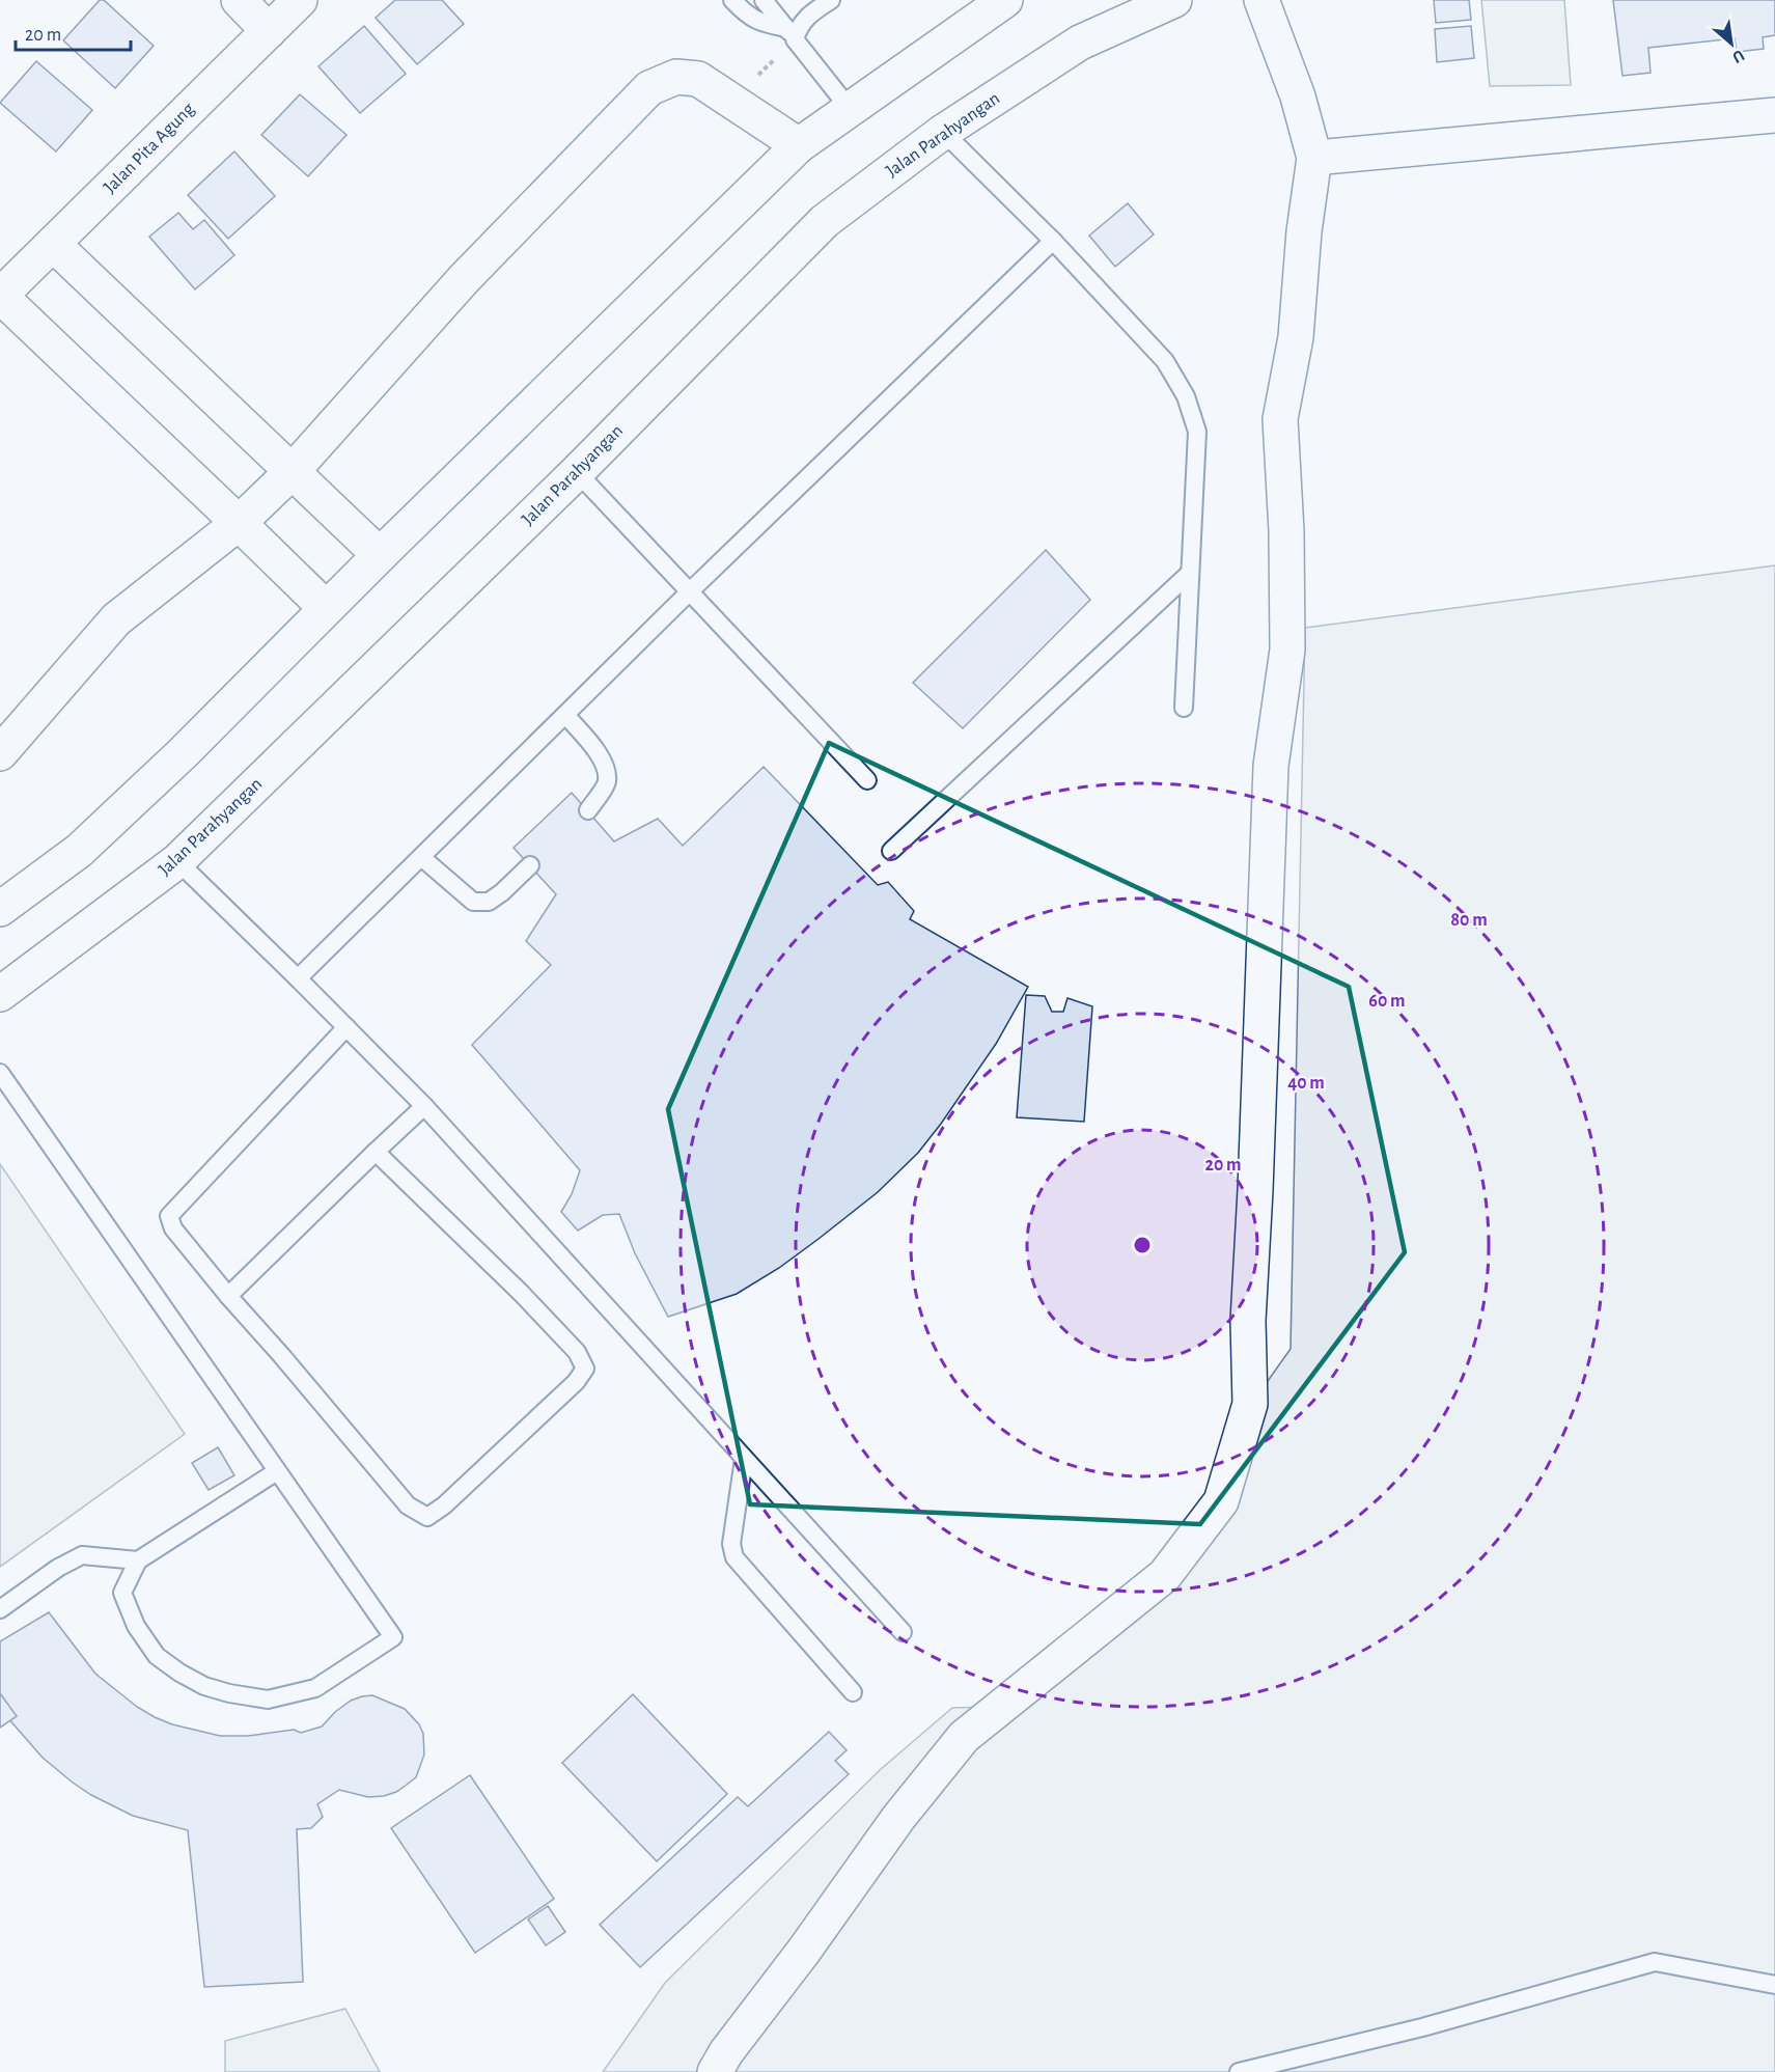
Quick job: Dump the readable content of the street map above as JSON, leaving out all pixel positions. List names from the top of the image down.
{
  "streets": {
    "street": ["Jalan Parahyangan", "Jalan Pita Agung"]
  },
  "scale_bar": "20 m",
  "north": "bottom right",
  "rings": [
    "80 m",
    "60 m",
    "40 m",
    "20 m"
  ]
}
